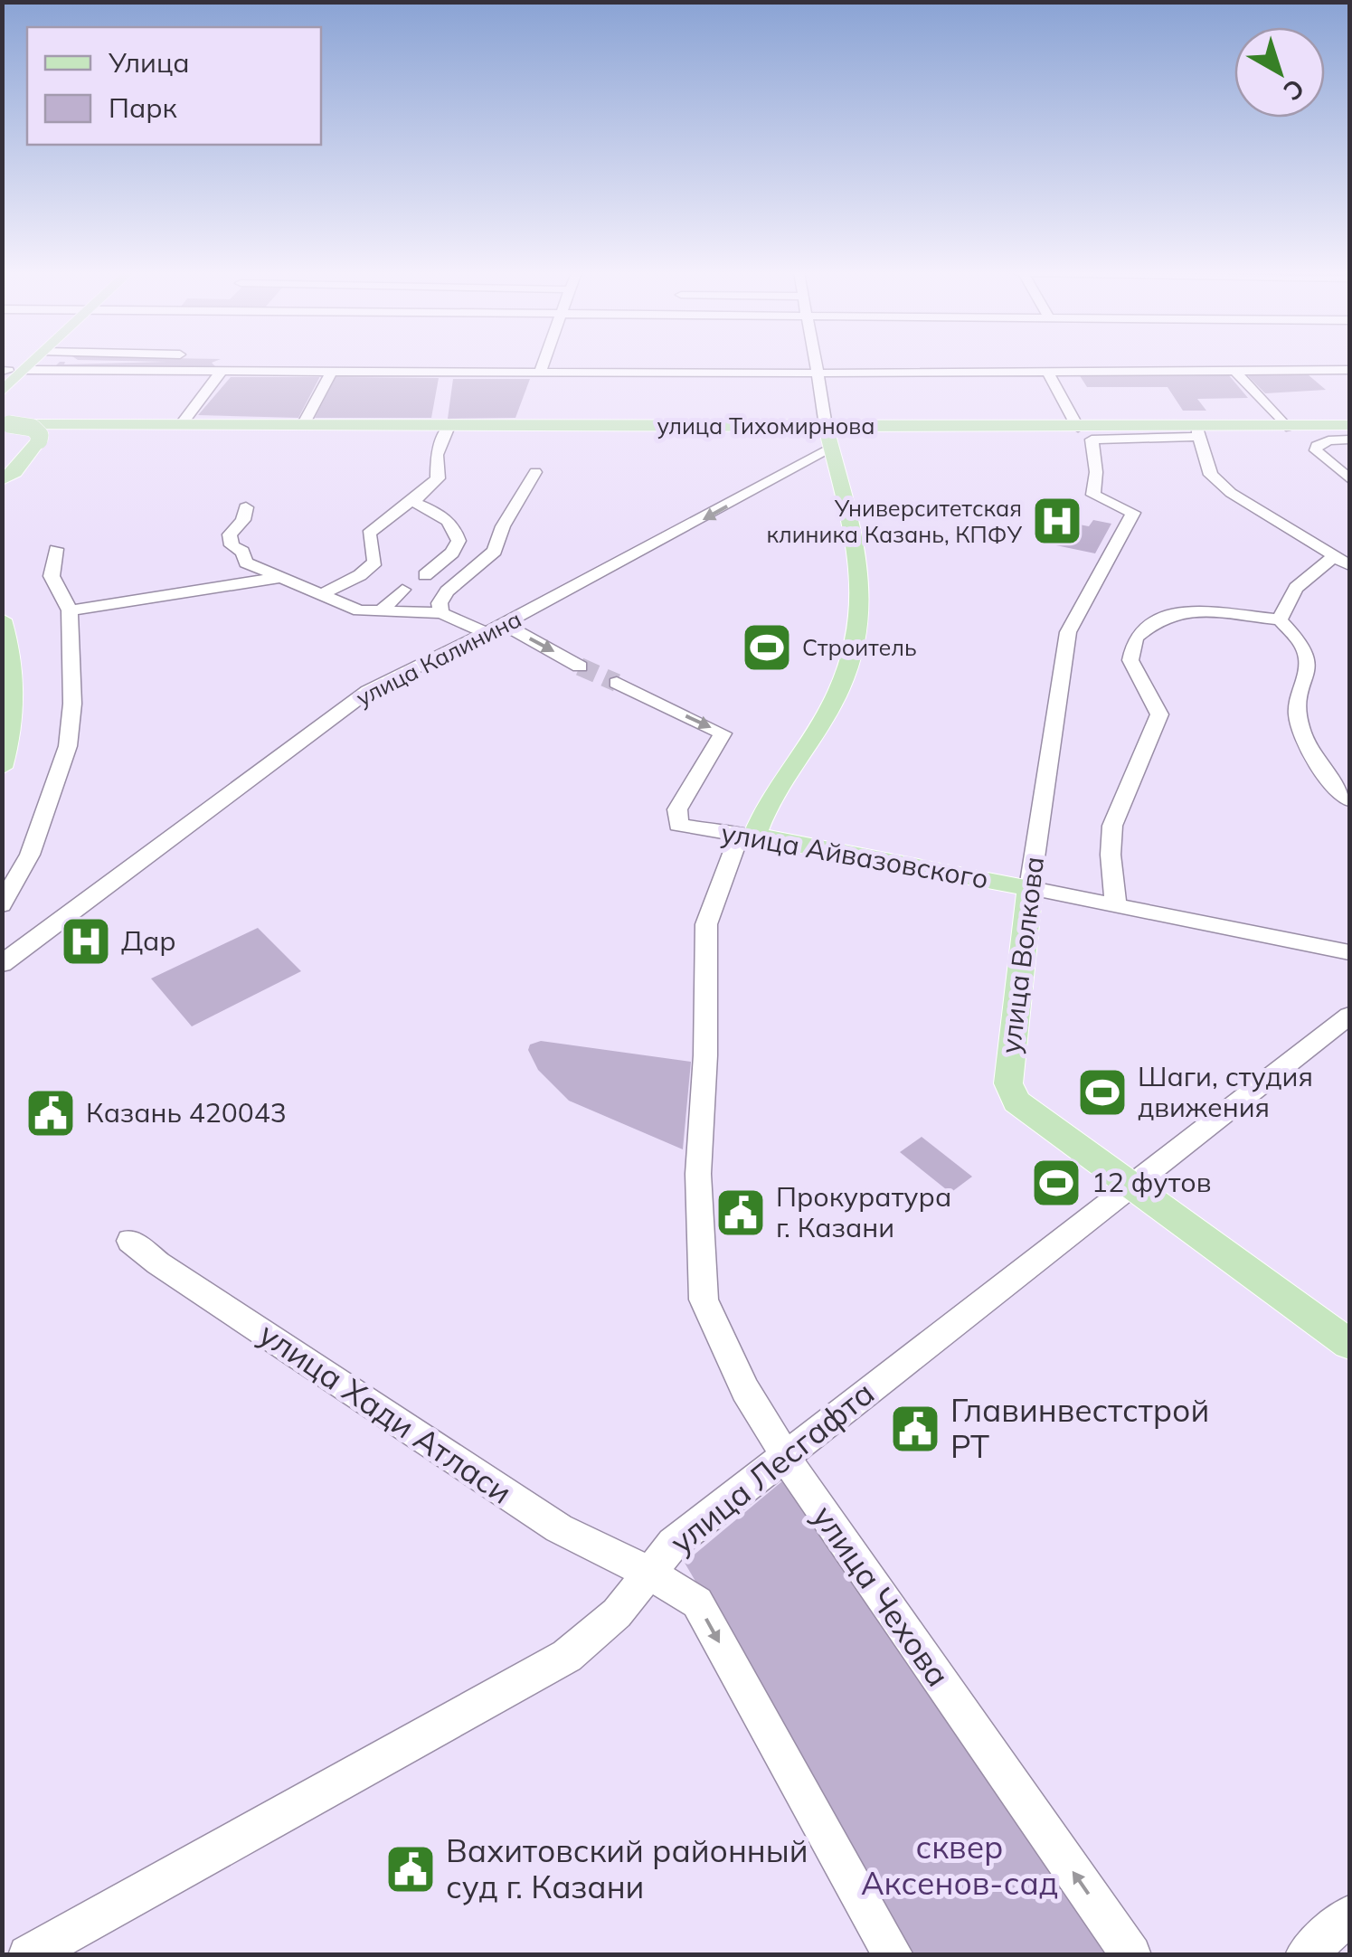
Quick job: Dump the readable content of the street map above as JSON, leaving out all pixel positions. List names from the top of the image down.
{
  "streets": {
    "main road": ["улица Тихомирнова", "улица Айвазовского", "улица Волкова"],
    "street": [
      "улица Калинина",
      "улица Хади Атласи",
      "улица Лесгафта",
      "улица Чехова"
    ]
  },
  "crossings": [
    ["улица Тихомирнова", "улица Волкова"],
    ["улица Айвазовского", "улица Волкова"],
    ["улица Айвазовского", "улица Чехова"],
    ["улица Волкова", "улица Лесгафта"],
    ["улица Хади Атласи", "улица Лесгафта"],
    ["улица Лесгафта", "улица Чехова"]
  ],
  "one_way": ["улица Калинина"],
  "parks": ["сквер Аксенов-сад"],
  "places": {
    "hospital": ["Университетская клиника Казань, КПФУ", "Дар"],
    "sports": ["Строитель", "Шаги, студия движения", "12 футов"],
    "public building": [
      "Казань 420043",
      "Прокуратура г. Казани",
      "Главинвестстрой РТ",
      "Вахитовский районный суд г. Казани"
    ]
  },
  "legend": ["Улица", "Парк"],
  "north": "bottom right"
}
